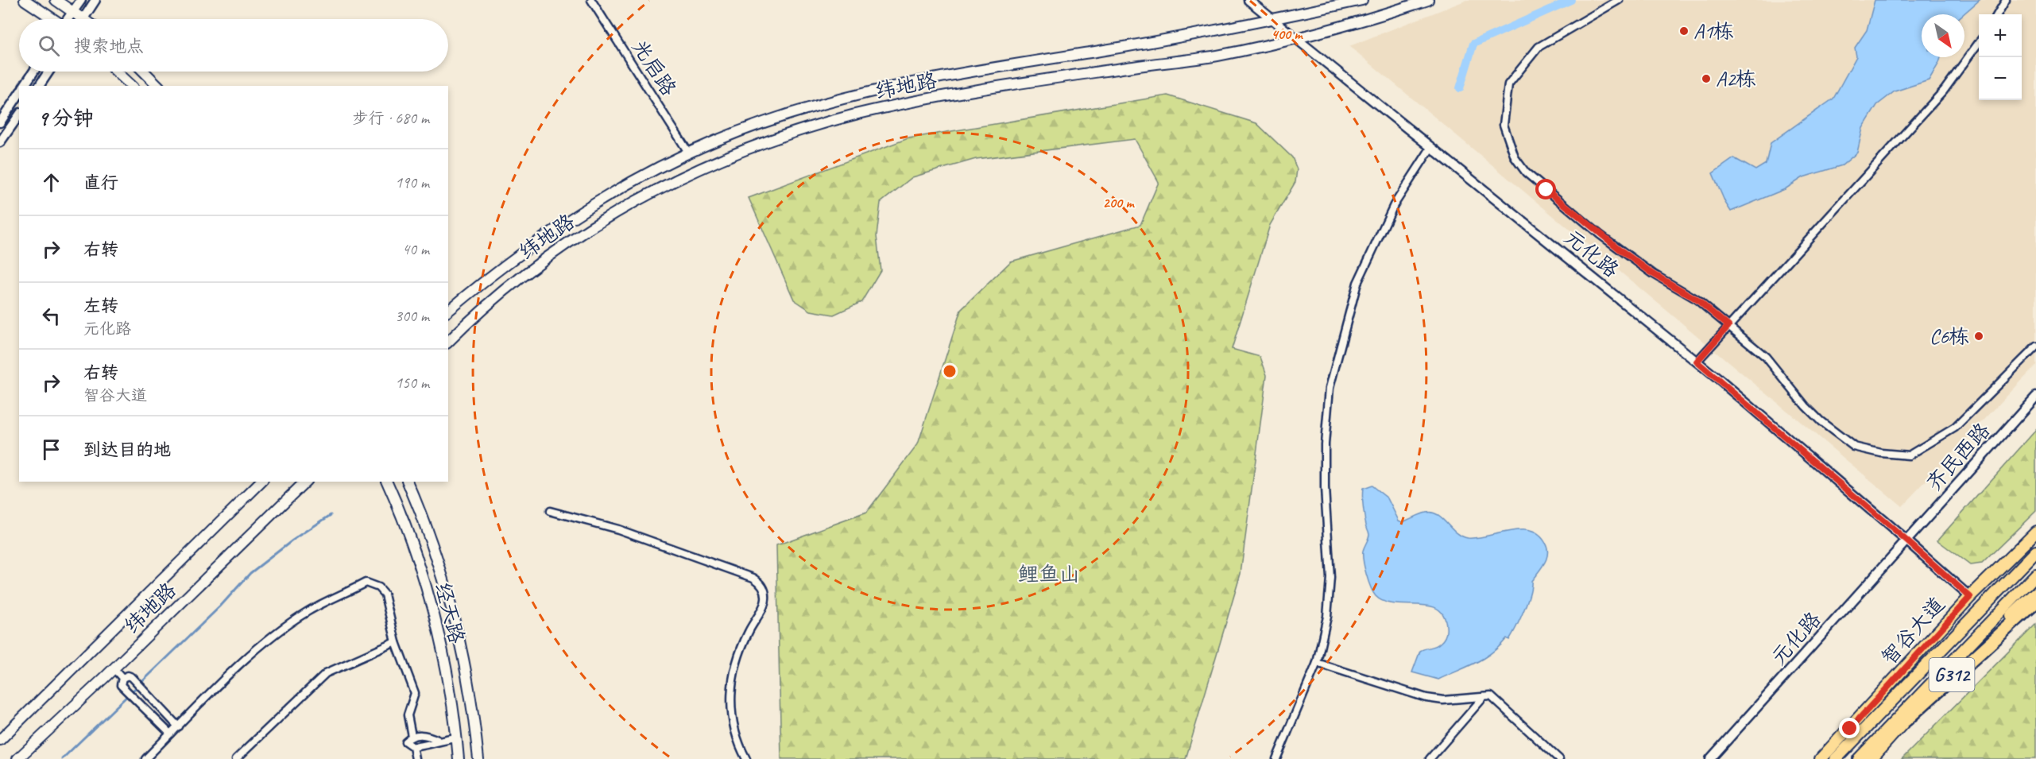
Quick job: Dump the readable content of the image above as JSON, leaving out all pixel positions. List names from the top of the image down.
{
  "streets": {
    "main road": [
      "纬地路",
      "经天路",
      "智谷大道",
      "G312"
    ],
    "street": ["光启路", "元化路", "齐民西路"]
  },
  "crossings": [
    ["光启路", "纬地路"],
    ["纬地路", "元化路"],
    ["元化路", "齐民西路"],
    ["元化路", "智谷大道"]
  ],
  "parks": ["鲤鱼山"],
  "places": ["A1栋", "A2栋", "C6栋"],
  "north": "bottom right",
  "page": {
    "map_buttons": ["+", "−"],
    "search": "搜索地点",
    "heading": ["9 分钟", "步行 · 680 m"],
    "list": [
      ["直行", "190 m"],
      ["右转", "40 m"],
      ["左转", "元化路", "300 m"],
      ["右转", "智谷大道", "150 m"],
      "到达目的地"
    ]
  },
  "rings": ["400 m", "200 m"]
}
